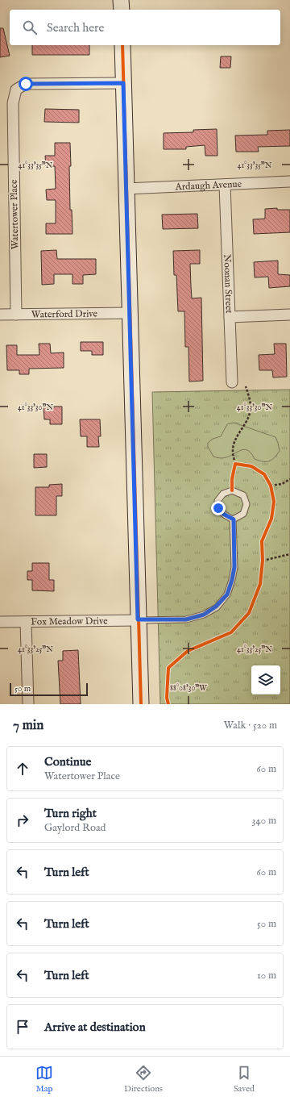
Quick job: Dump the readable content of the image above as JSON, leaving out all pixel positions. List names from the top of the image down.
{
  "streets": {
    "street": [
      "Ardaugh Avenue",
      "Watertower Place",
      "Noonan Street",
      "Waterford Drive",
      "Fox Meadow Drive"
    ]
  },
  "crossings": [
    ["Ardaugh Avenue", "Noonan Street"],
    ["Watertower Place", "Waterford Drive"]
  ],
  "scale_bar": "50 m",
  "page": {
    "search": "Search here",
    "scale": "50 m",
    "heading": ["7 min", "Walk · 520 m"],
    "list": [
      ["Continue", "Watertower Place", "60 m"],
      ["Turn right", "Gaylord Road", "340 m"],
      ["Turn left", "60 m"],
      ["Turn left", "50 m"],
      ["Turn left", "10 m"],
      "Arrive at destination"
    ],
    "nav": ["Map", "Directions", "Saved"]
  },
  "coordinates": [
    "41°33'35\"N",
    "41°33'30\"N",
    "41°33'25\"N",
    "88°08'30\"W"
  ]
}
